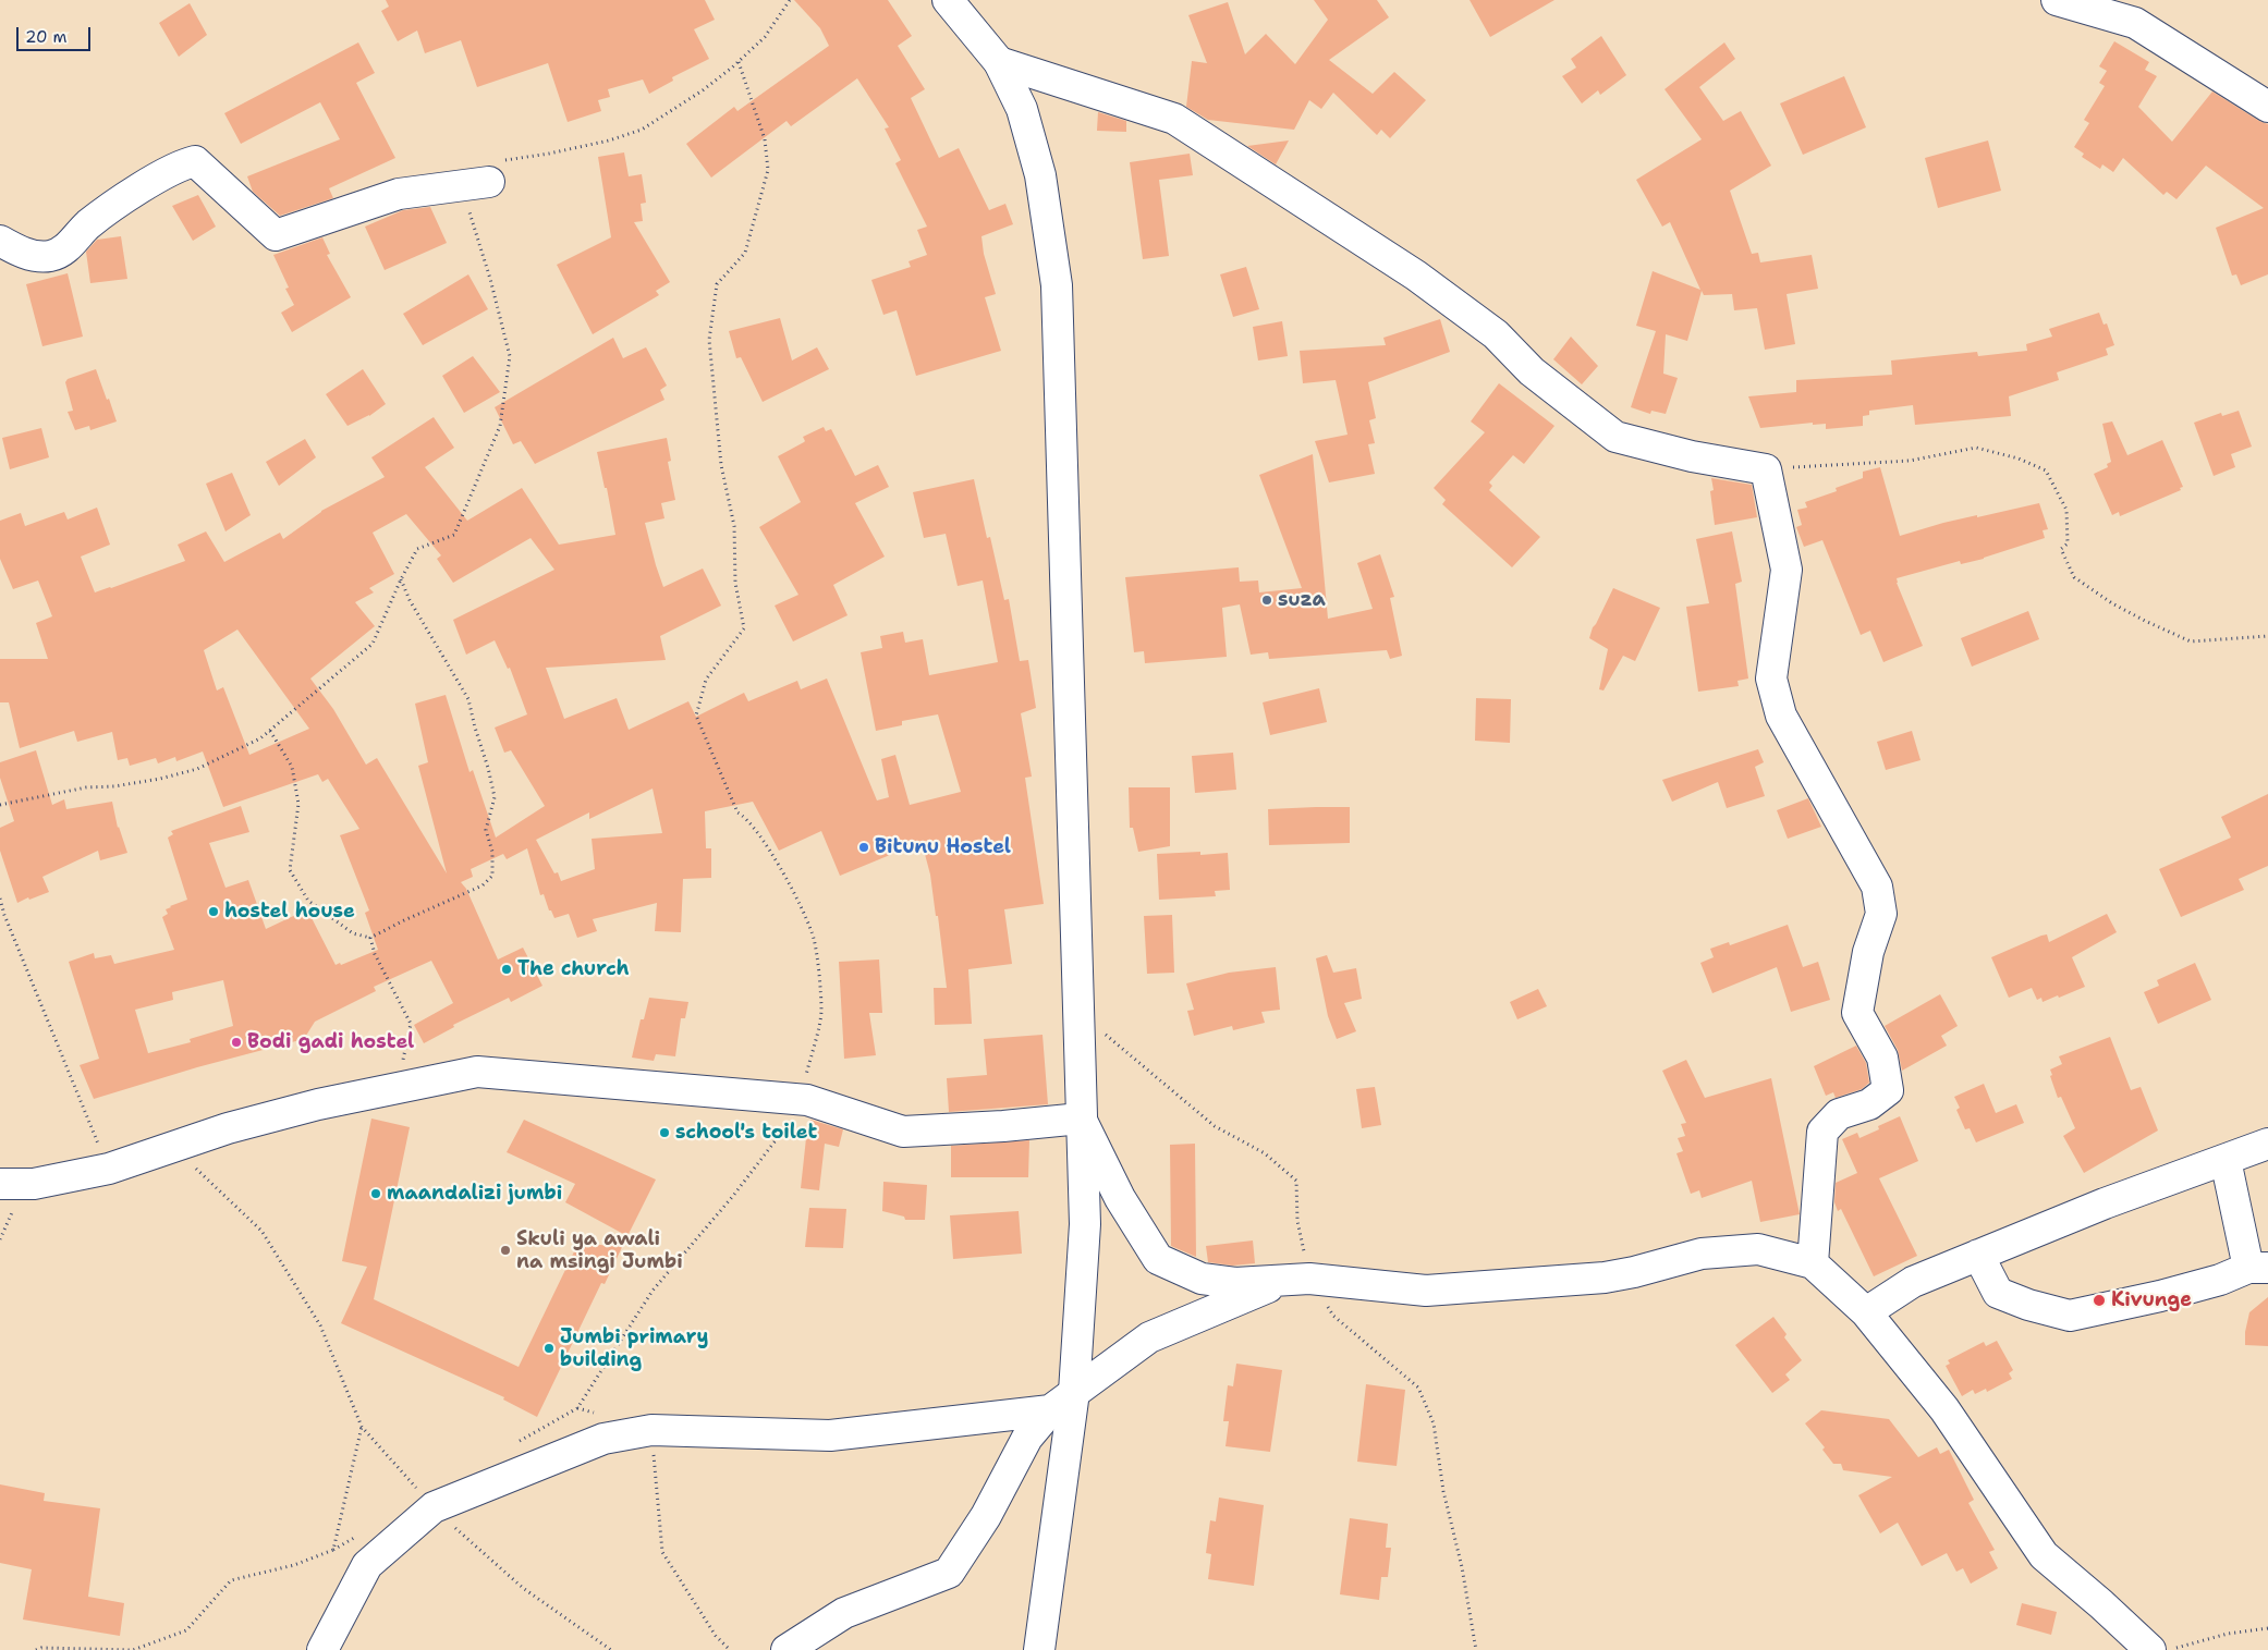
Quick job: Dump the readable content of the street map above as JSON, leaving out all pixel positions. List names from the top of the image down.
{
  "places": [
    "suza",
    "Bitunu Hostel",
    "hostel house",
    "The church",
    "Bodi gadi hostel",
    "school's toilet",
    "maandalizi jumbi",
    "Skuli ya awali na msingi Jumbi",
    "Kivunge",
    "Jumbi primary building"
  ],
  "scale_bar": "20 m"
}
